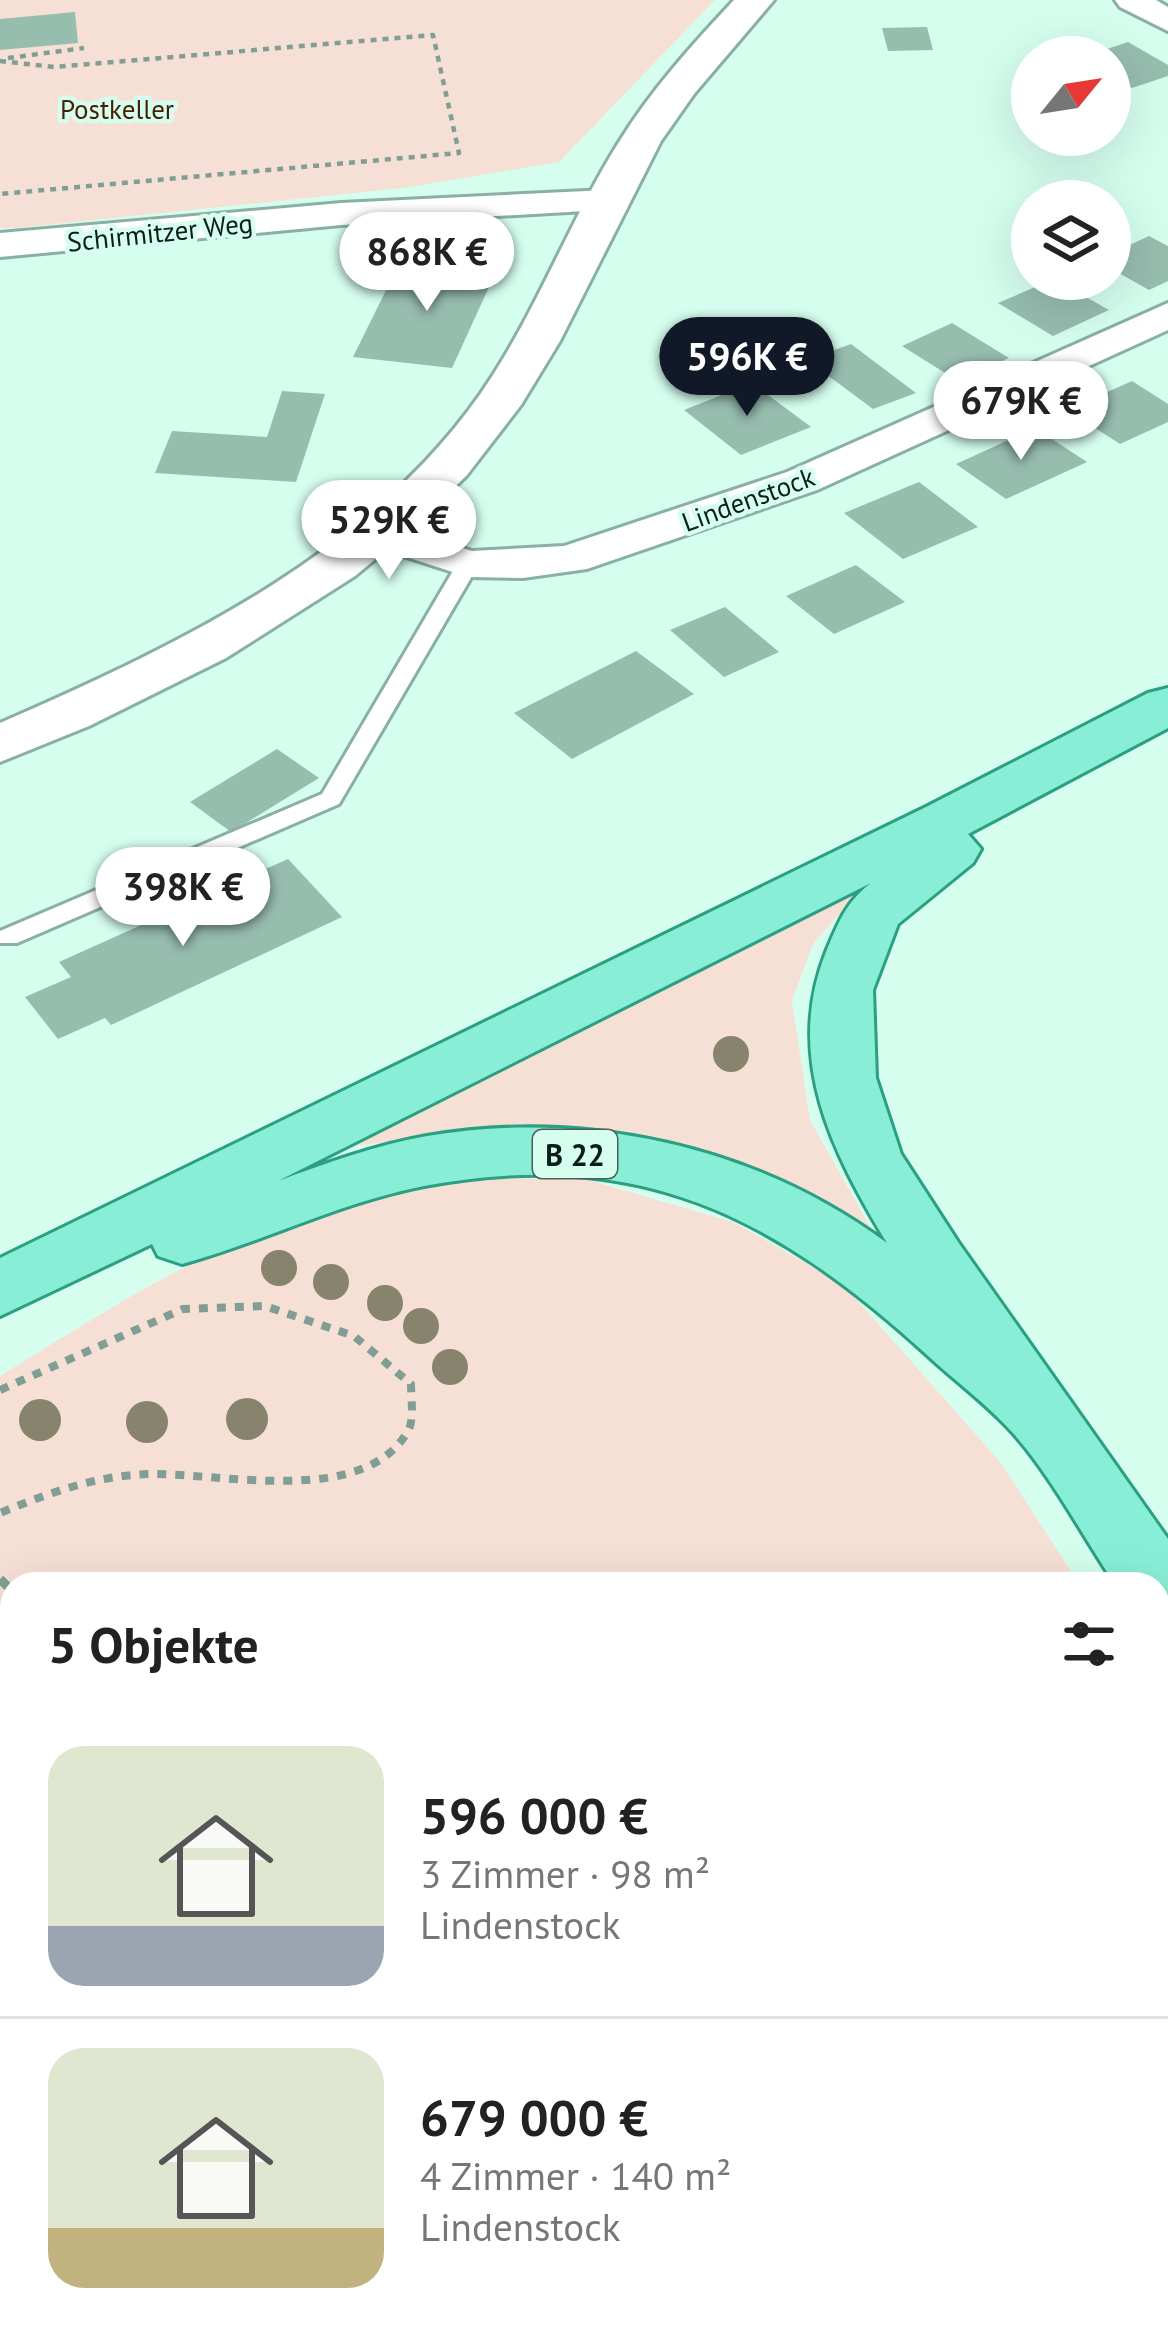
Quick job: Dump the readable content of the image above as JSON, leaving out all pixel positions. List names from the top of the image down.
{
  "streets": {
    "main road": ["B 22"],
    "street": ["Schirmitzer Weg", "Lindenstock"]
  },
  "parks": ["Postkeller"],
  "north": "top right",
  "page": {
    "price": [
      "868K €",
      "596K €",
      "679K €",
      "529K €",
      "398K €"
    ],
    "heading": "5 Objekte",
    "list": [
      {
        "name": "596 000 €",
        "note": "3 Zimmer · 98 m² · Lindenstock"
      },
      {
        "name": "679 000 €",
        "note": "4 Zimmer · 140 m² · Lindenstock"
      }
    ]
  }
}
